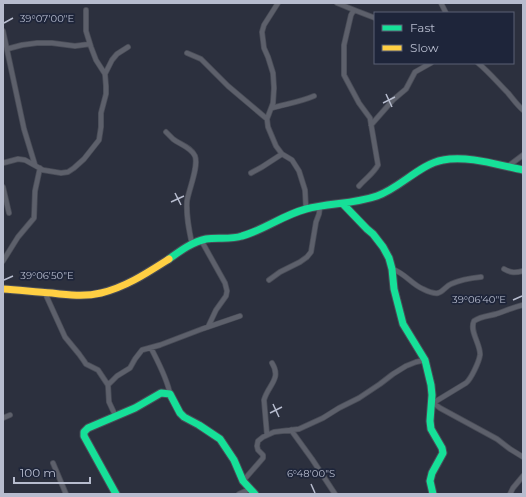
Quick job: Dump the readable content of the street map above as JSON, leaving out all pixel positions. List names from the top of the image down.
{
  "legend": ["Fast", "Slow"],
  "scale_bar": "100 m",
  "coordinates": [
    "39°07'00\"E",
    "39°06'50\"E",
    "39°06'40\"E",
    "6°48'00\"S"
  ]
}
